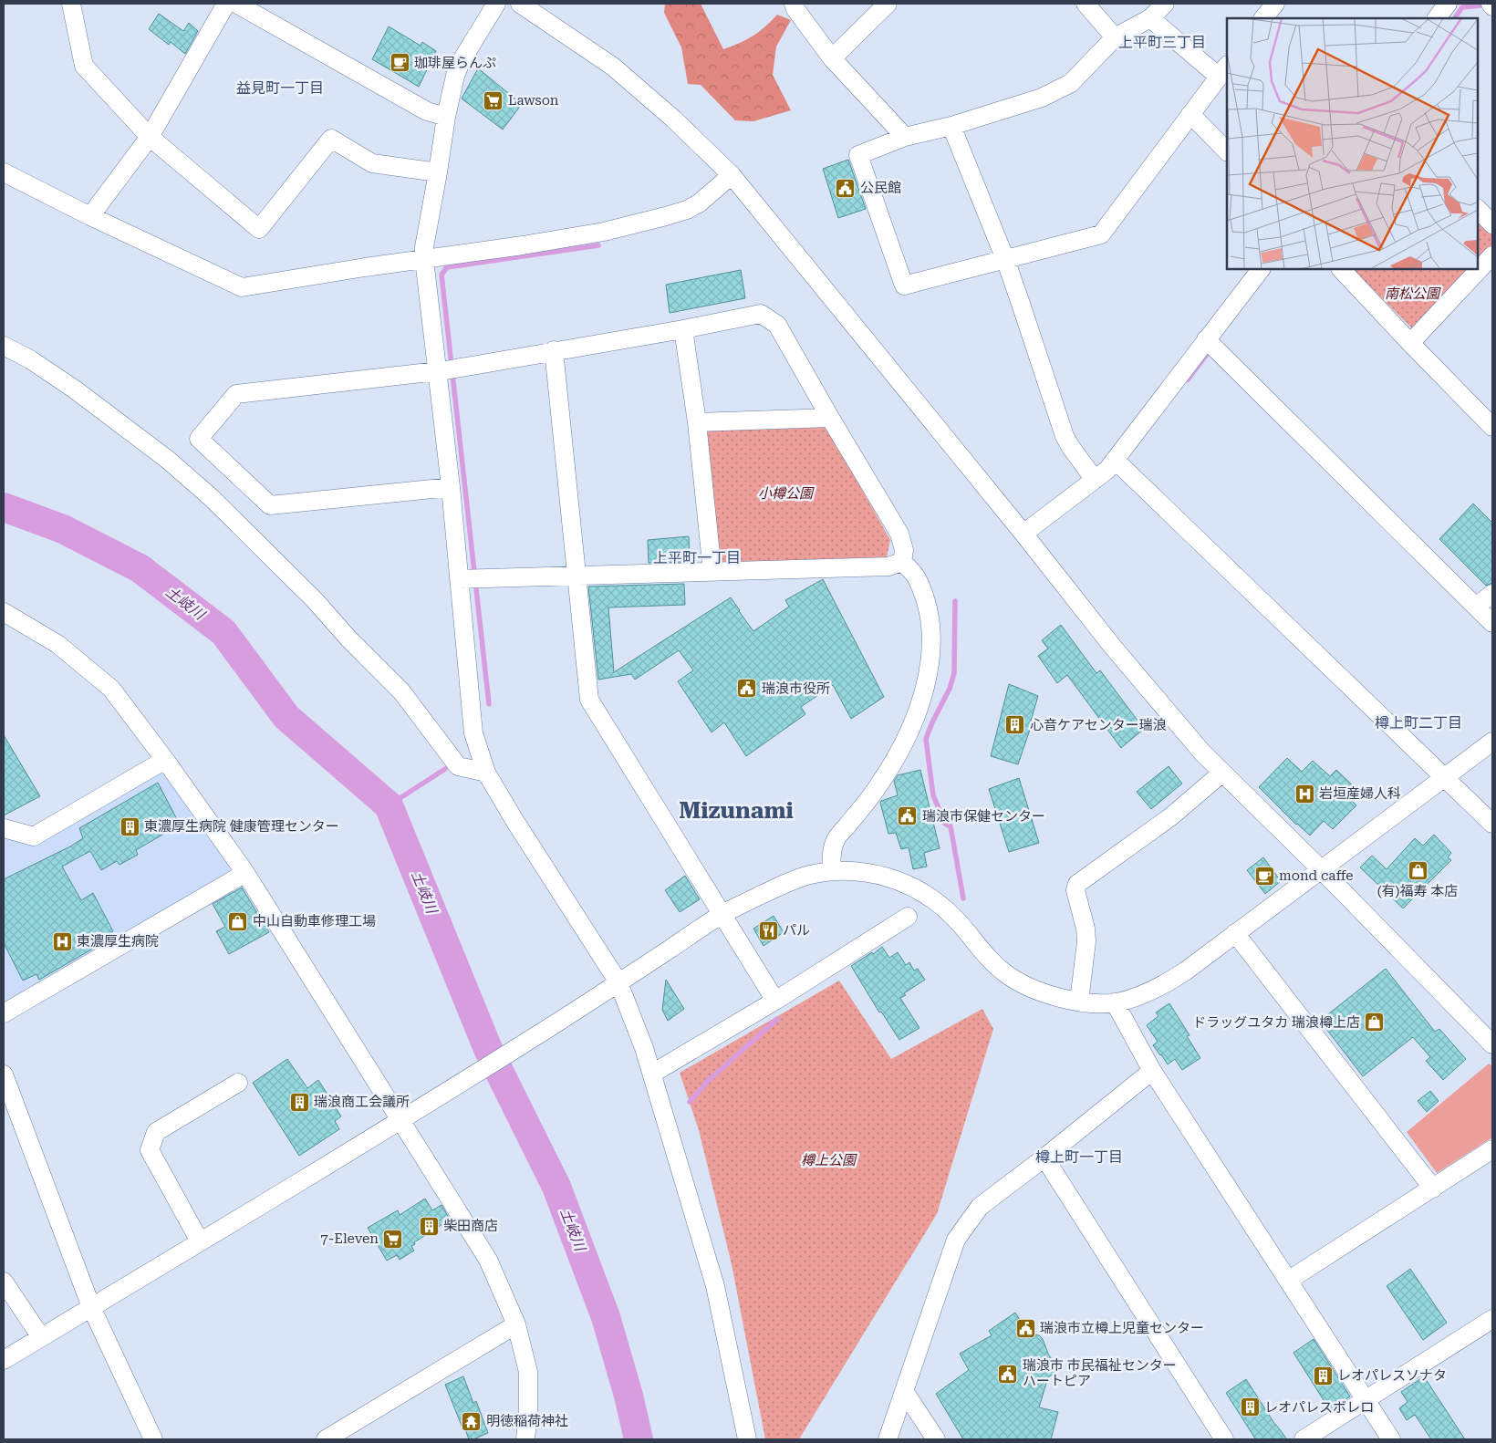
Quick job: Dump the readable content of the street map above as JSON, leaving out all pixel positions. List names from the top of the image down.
{
  "districts": [
    "上平町三丁目",
    "益見町一丁目",
    "上平町一丁目",
    "樽上町二丁目",
    "Mizunami",
    "樽上町一丁目"
  ],
  "water": ["土岐川"],
  "parks": ["南松公園", "小樽公園", "樽上公園"],
  "places": {
    "cafe": ["珈琲屋らんぷ", "mond caffe"],
    "supermarket": ["Lawson", "7-Eleven"],
    "public building": [
      "公民館",
      "瑞浪市役所",
      "瑞浪市保健センター",
      "瑞浪市立樽上児童センター",
      "瑞浪市 市民福祉センター ハートピア"
    ],
    "building": [
      "心音ケアセンター瑞浪",
      "東濃厚生病院 健康管理センター",
      "瑞浪商工会議所",
      "柴田商店",
      "レオパレスソナタ",
      "レオパレスボレロ"
    ],
    "hospital": ["岩垣産婦人科", "東濃厚生病院"],
    "shop": ["(有)福寿 本店", "中山自動車修理工場", "ドラッグユタカ 瑞浪樽上店"],
    "restaurant": ["パル"],
    "temple": ["明徳稲荷神社"]
  }
}
